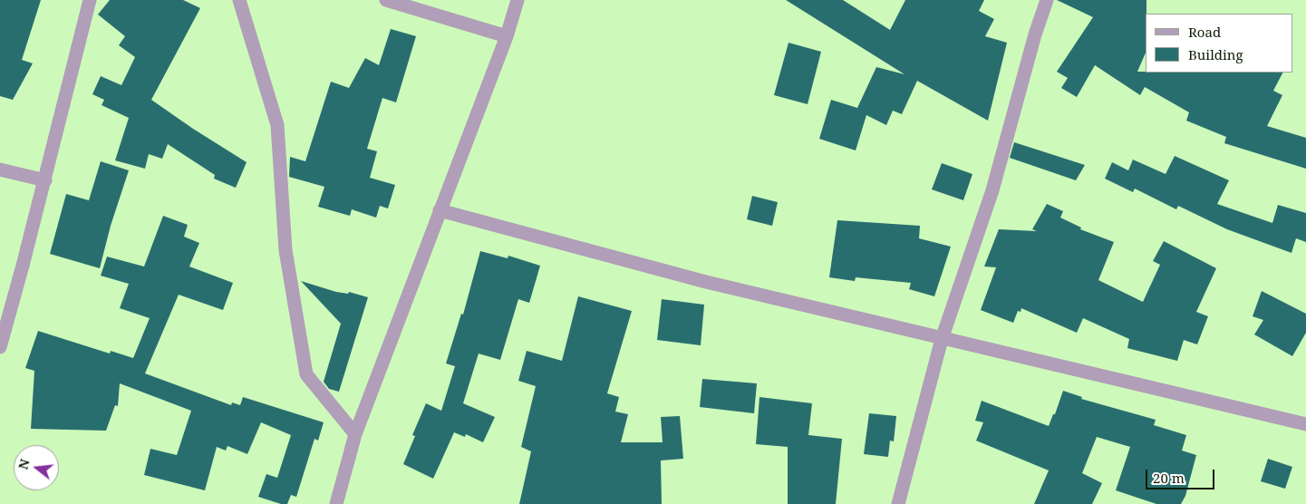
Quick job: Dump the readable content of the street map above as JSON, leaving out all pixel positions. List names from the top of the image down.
{
  "legend": ["Road", "Building"],
  "scale_bar": "20 m",
  "north": "left"
}
